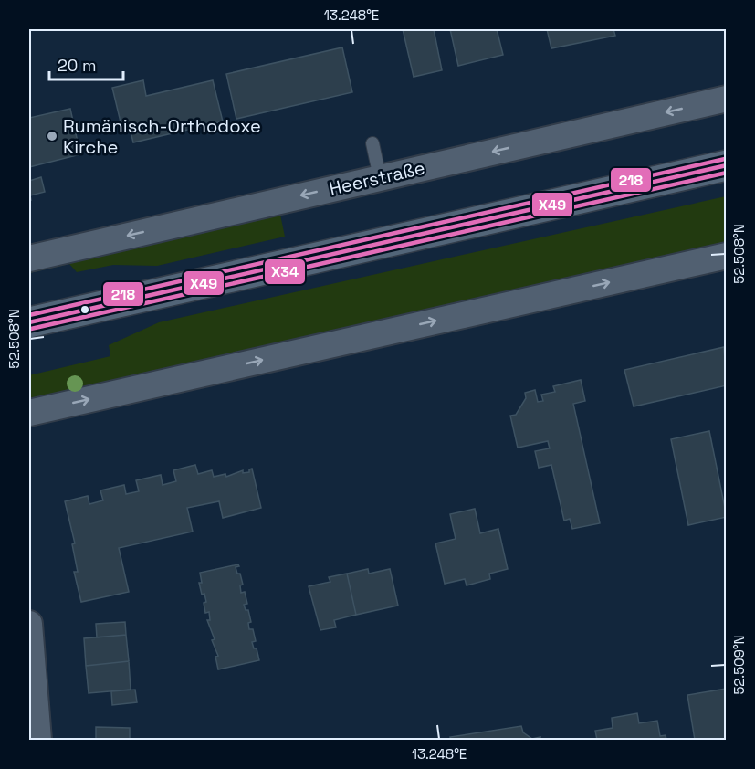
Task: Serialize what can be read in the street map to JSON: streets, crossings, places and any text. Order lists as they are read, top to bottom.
{
  "streets": {
    "street": ["Heerstraße"]
  },
  "places": ["Rumänisch-Orthodoxe Kirche"],
  "lines": ["transit line 218", "transit line X49", "transit line X34"],
  "scale_bar": "20 m",
  "coordinates": ["13.248°E", "52.508°N", "52.509°N"]
}
